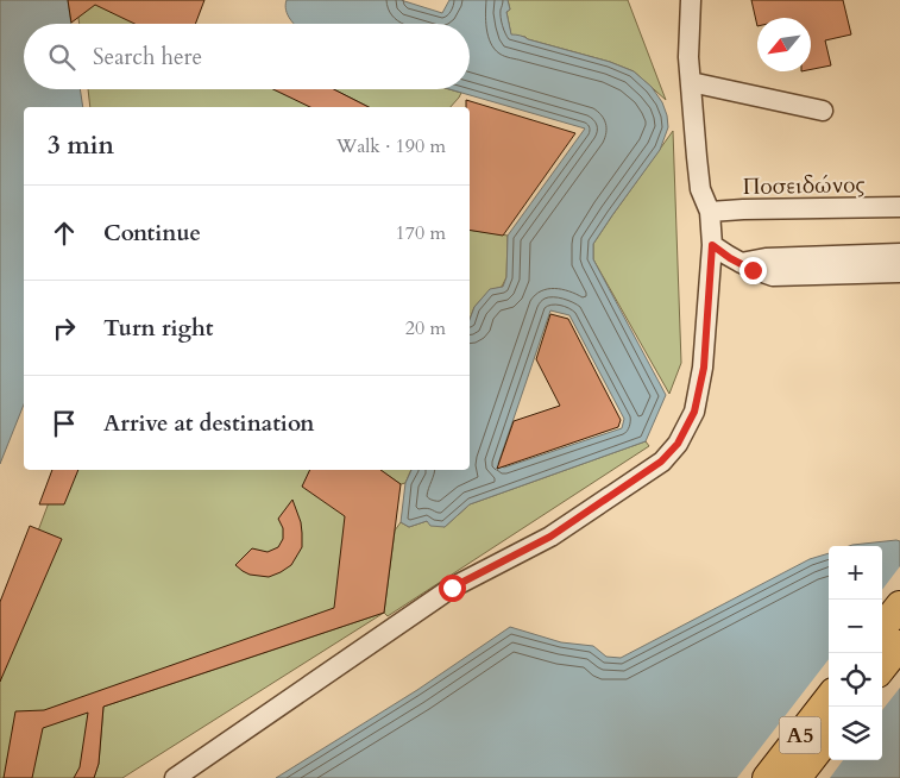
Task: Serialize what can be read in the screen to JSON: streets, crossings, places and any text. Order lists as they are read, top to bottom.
{
  "streets": {
    "highway": ["Α5"],
    "street": ["Ποσειδώνος"]
  },
  "north": "bottom left",
  "page": {
    "search": "Search here",
    "heading": ["3 min", "Walk · 190 m"],
    "list": [
      ["Continue", "170 m"],
      ["Turn right", "20 m"],
      "Arrive at destination"
    ],
    "map_buttons": ["+", "−"]
  }
}
